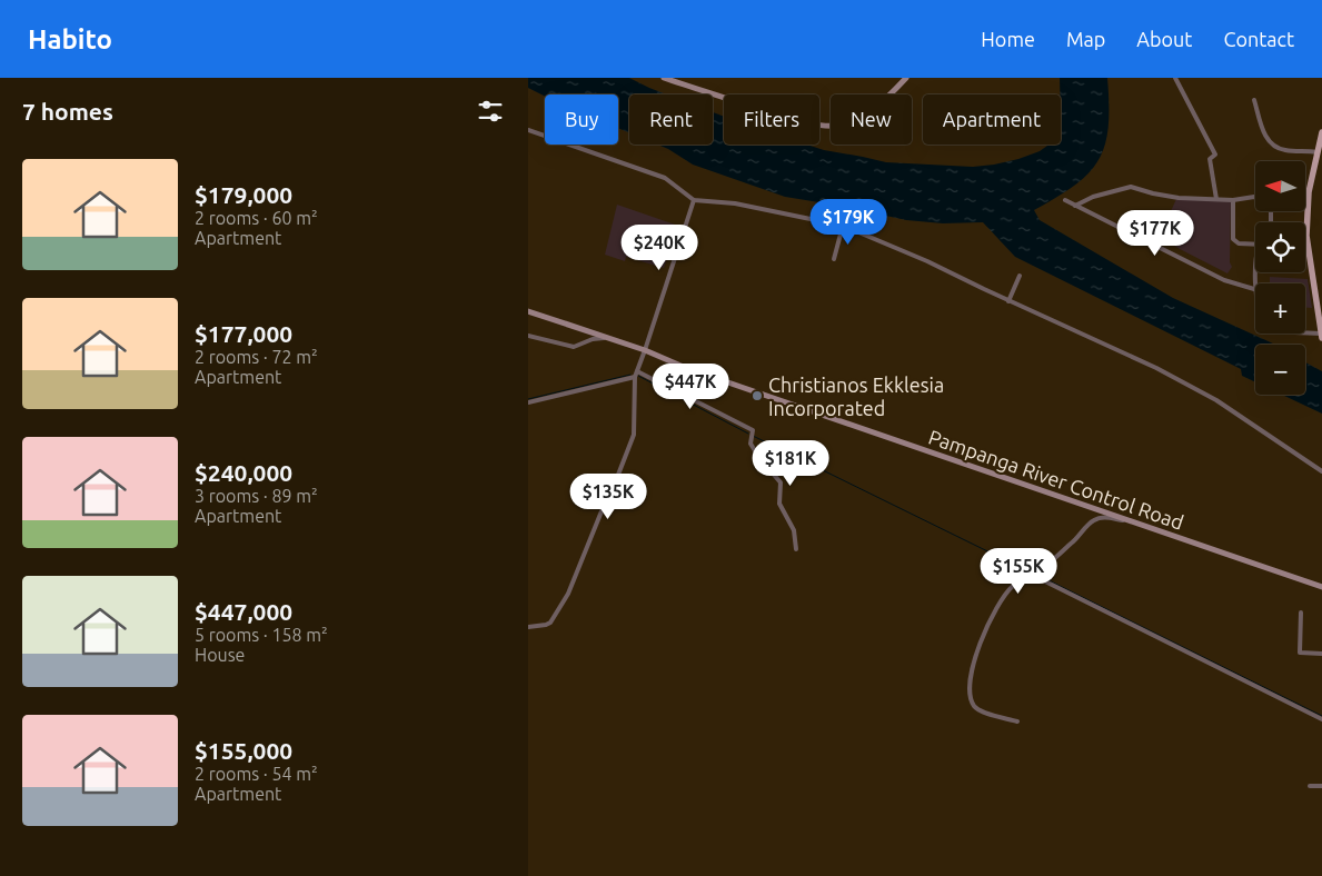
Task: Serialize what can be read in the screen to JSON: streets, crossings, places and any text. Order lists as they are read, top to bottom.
{
  "streets": {
    "main road": ["Pampanga River Control Road"]
  },
  "places": ["Christianos Ekklesia Incorporated"],
  "north": "left",
  "page": {
    "header": "Habito",
    "nav": [
      "Home",
      "Map",
      "About",
      "Contact"
    ],
    "heading": "7 homes",
    "chip": [
      "Buy",
      "Rent",
      "Filters",
      "New",
      "Apartment"
    ],
    "list": [
      {
        "name": "$179,000",
        "note": "2 rooms · 60 m² · Apartment"
      },
      {
        "name": "$177,000",
        "note": "2 rooms · 72 m² · Apartment"
      },
      {
        "name": "$240,000",
        "note": "3 rooms · 89 m² · Apartment"
      },
      {
        "name": "$447,000",
        "note": "5 rooms · 158 m² · House"
      },
      {
        "name": "$155,000",
        "note": "2 rooms · 54 m² · Apartment"
      }
    ],
    "map_buttons": ["+", "−"],
    "price": [
      "$179K",
      "$177K",
      "$240K",
      "$447K",
      "$181K",
      "$135K",
      "$155K"
    ]
  }
}
